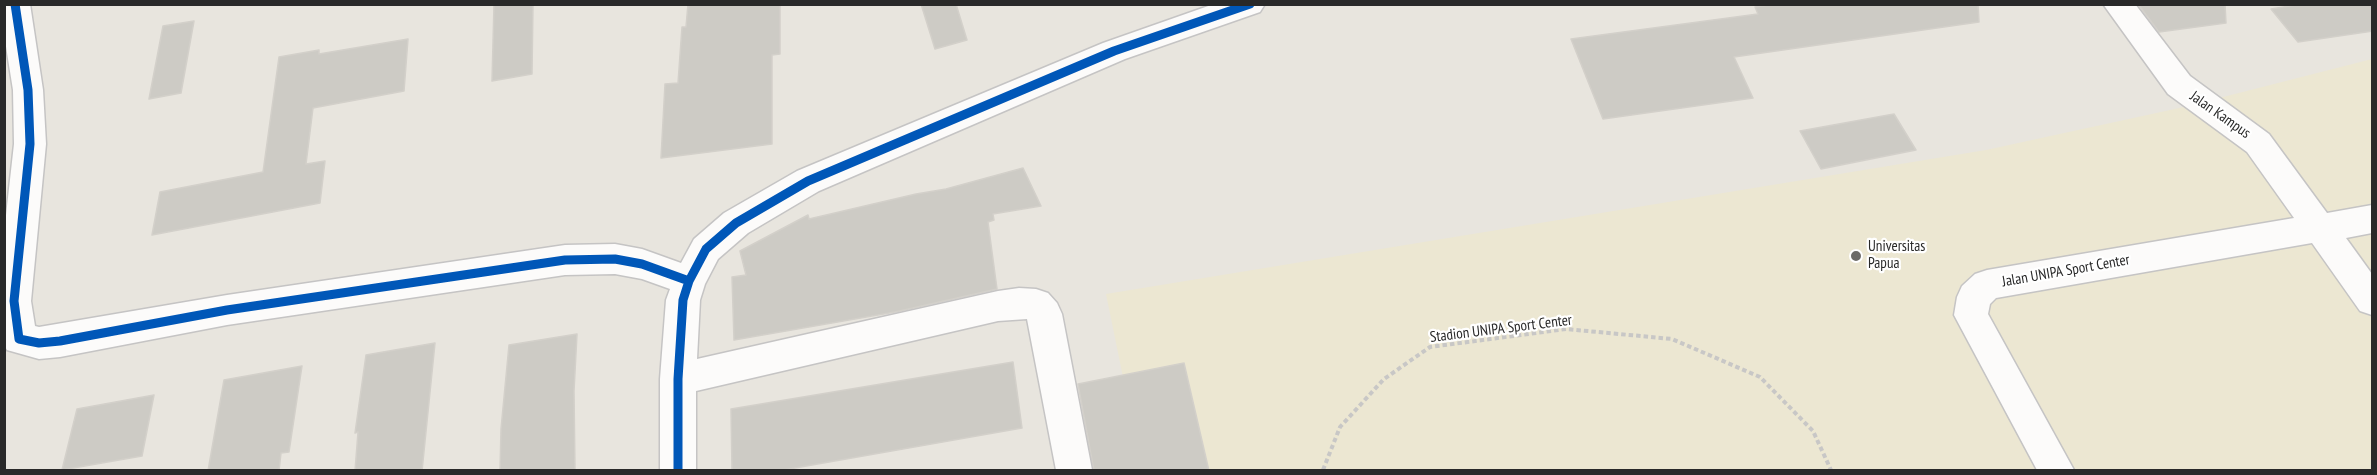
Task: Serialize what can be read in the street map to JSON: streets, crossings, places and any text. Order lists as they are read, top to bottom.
{
  "streets": {
    "street": ["Jalan Kampus", "Jalan UNIPA Sport Center"],
    "path": ["Stadion UNIPA Sport Center"]
  },
  "crossings": [
    ["Jalan Kampus", "Jalan UNIPA Sport Center"]
  ],
  "places": ["Universitas Papua"]
}
